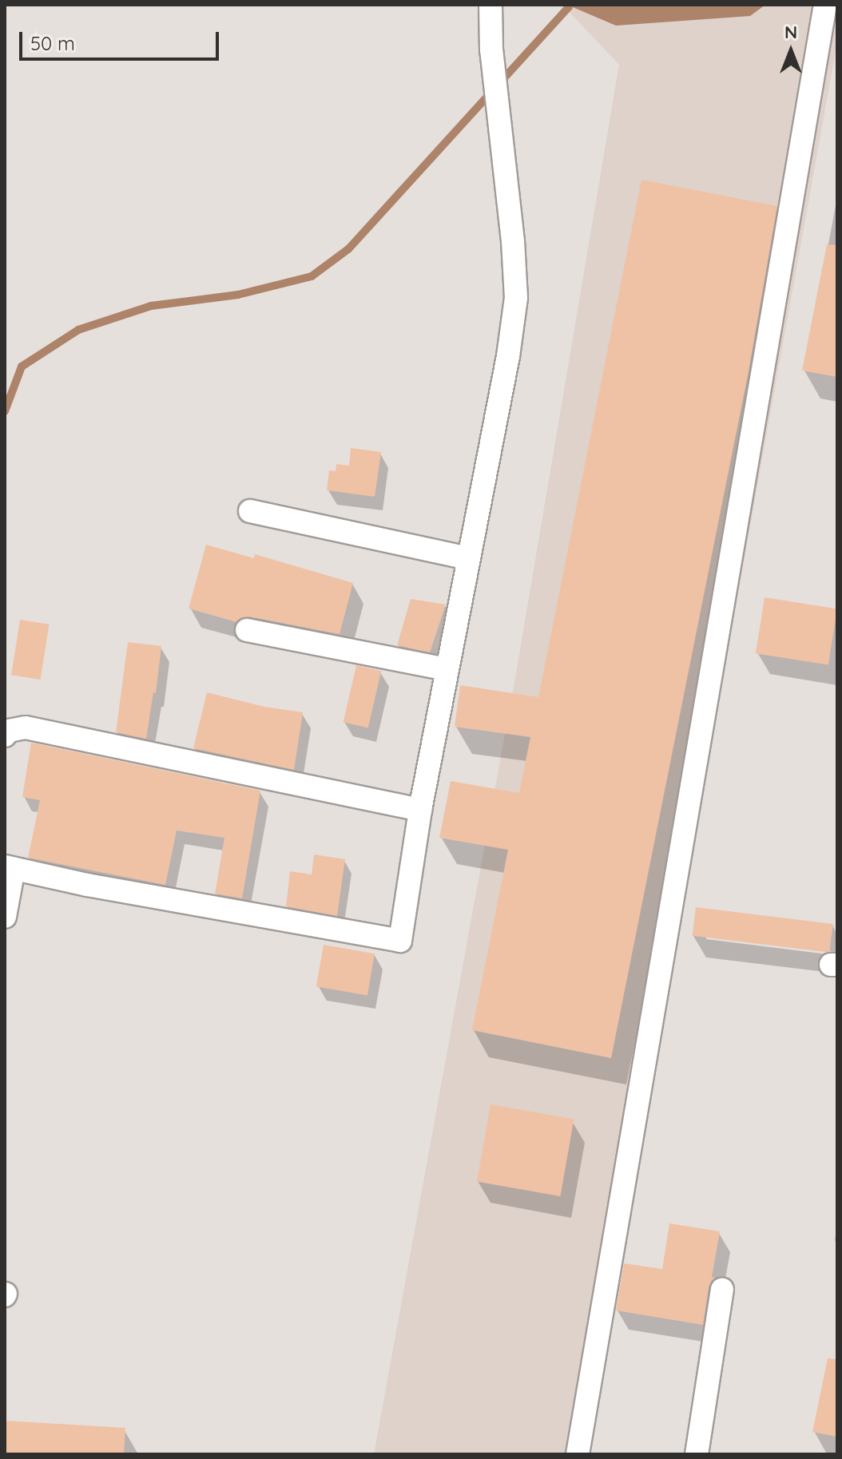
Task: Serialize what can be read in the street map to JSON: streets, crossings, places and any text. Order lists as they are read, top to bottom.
{
  "scale_bar": "50 m",
  "north": "top"
}
